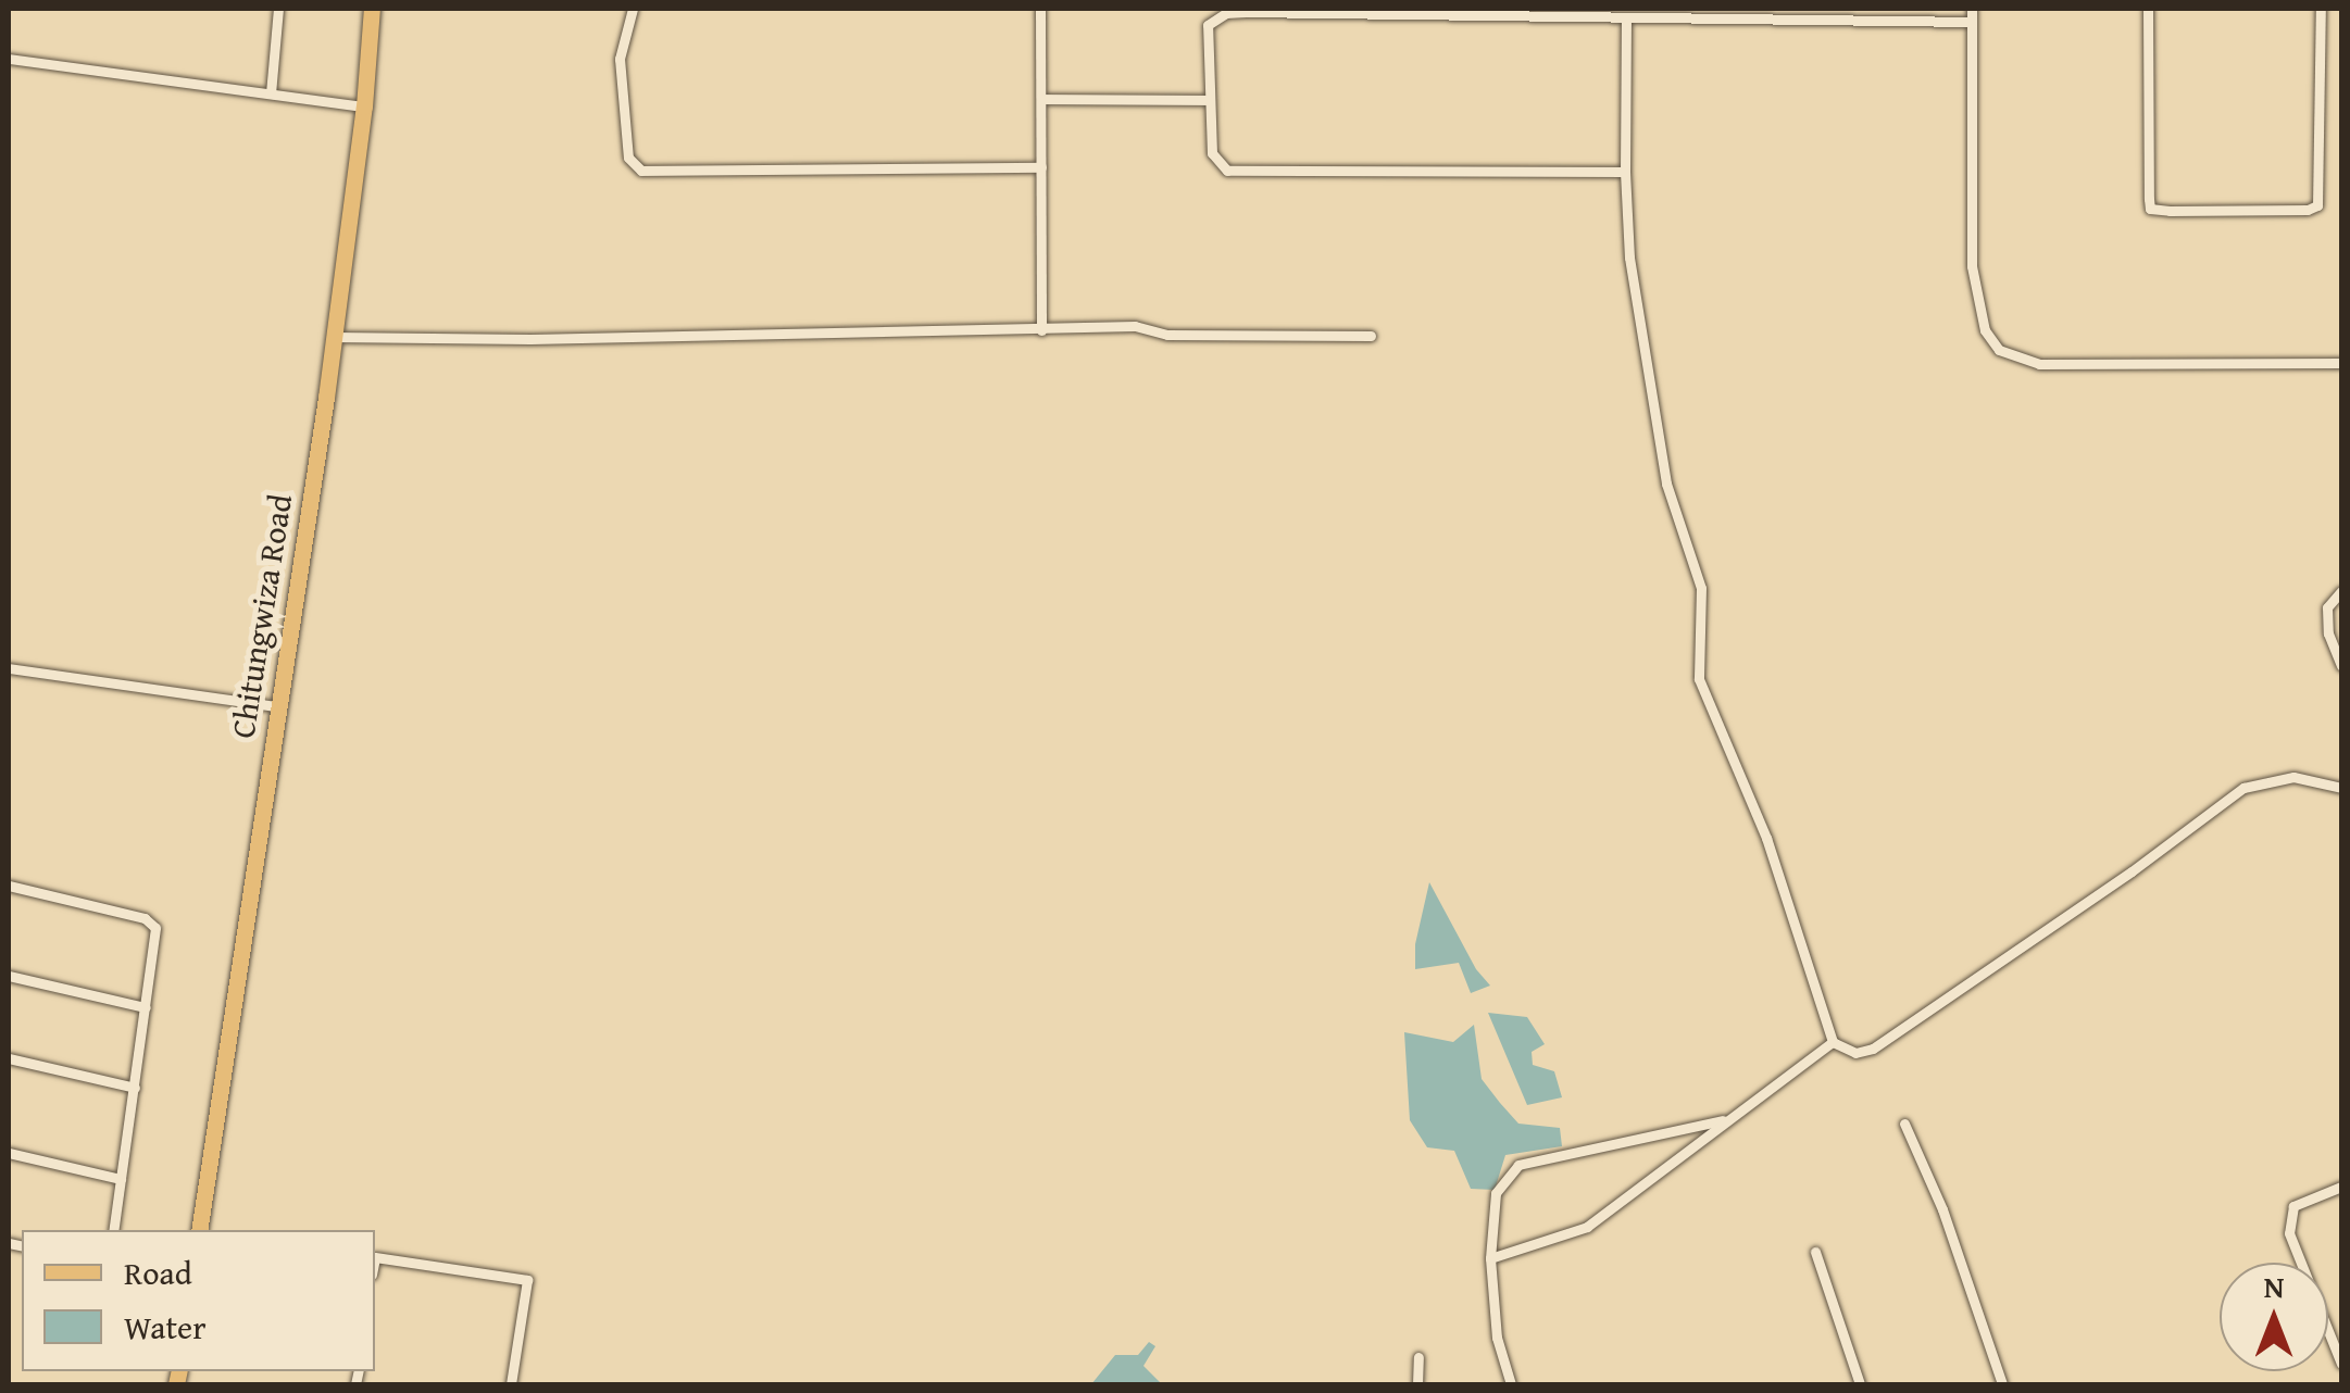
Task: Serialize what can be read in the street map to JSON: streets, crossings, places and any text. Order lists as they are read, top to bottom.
{
  "streets": {
    "main road": ["Chitungwiza Road"]
  },
  "legend": ["Road", "Water"],
  "north": "top"
}
